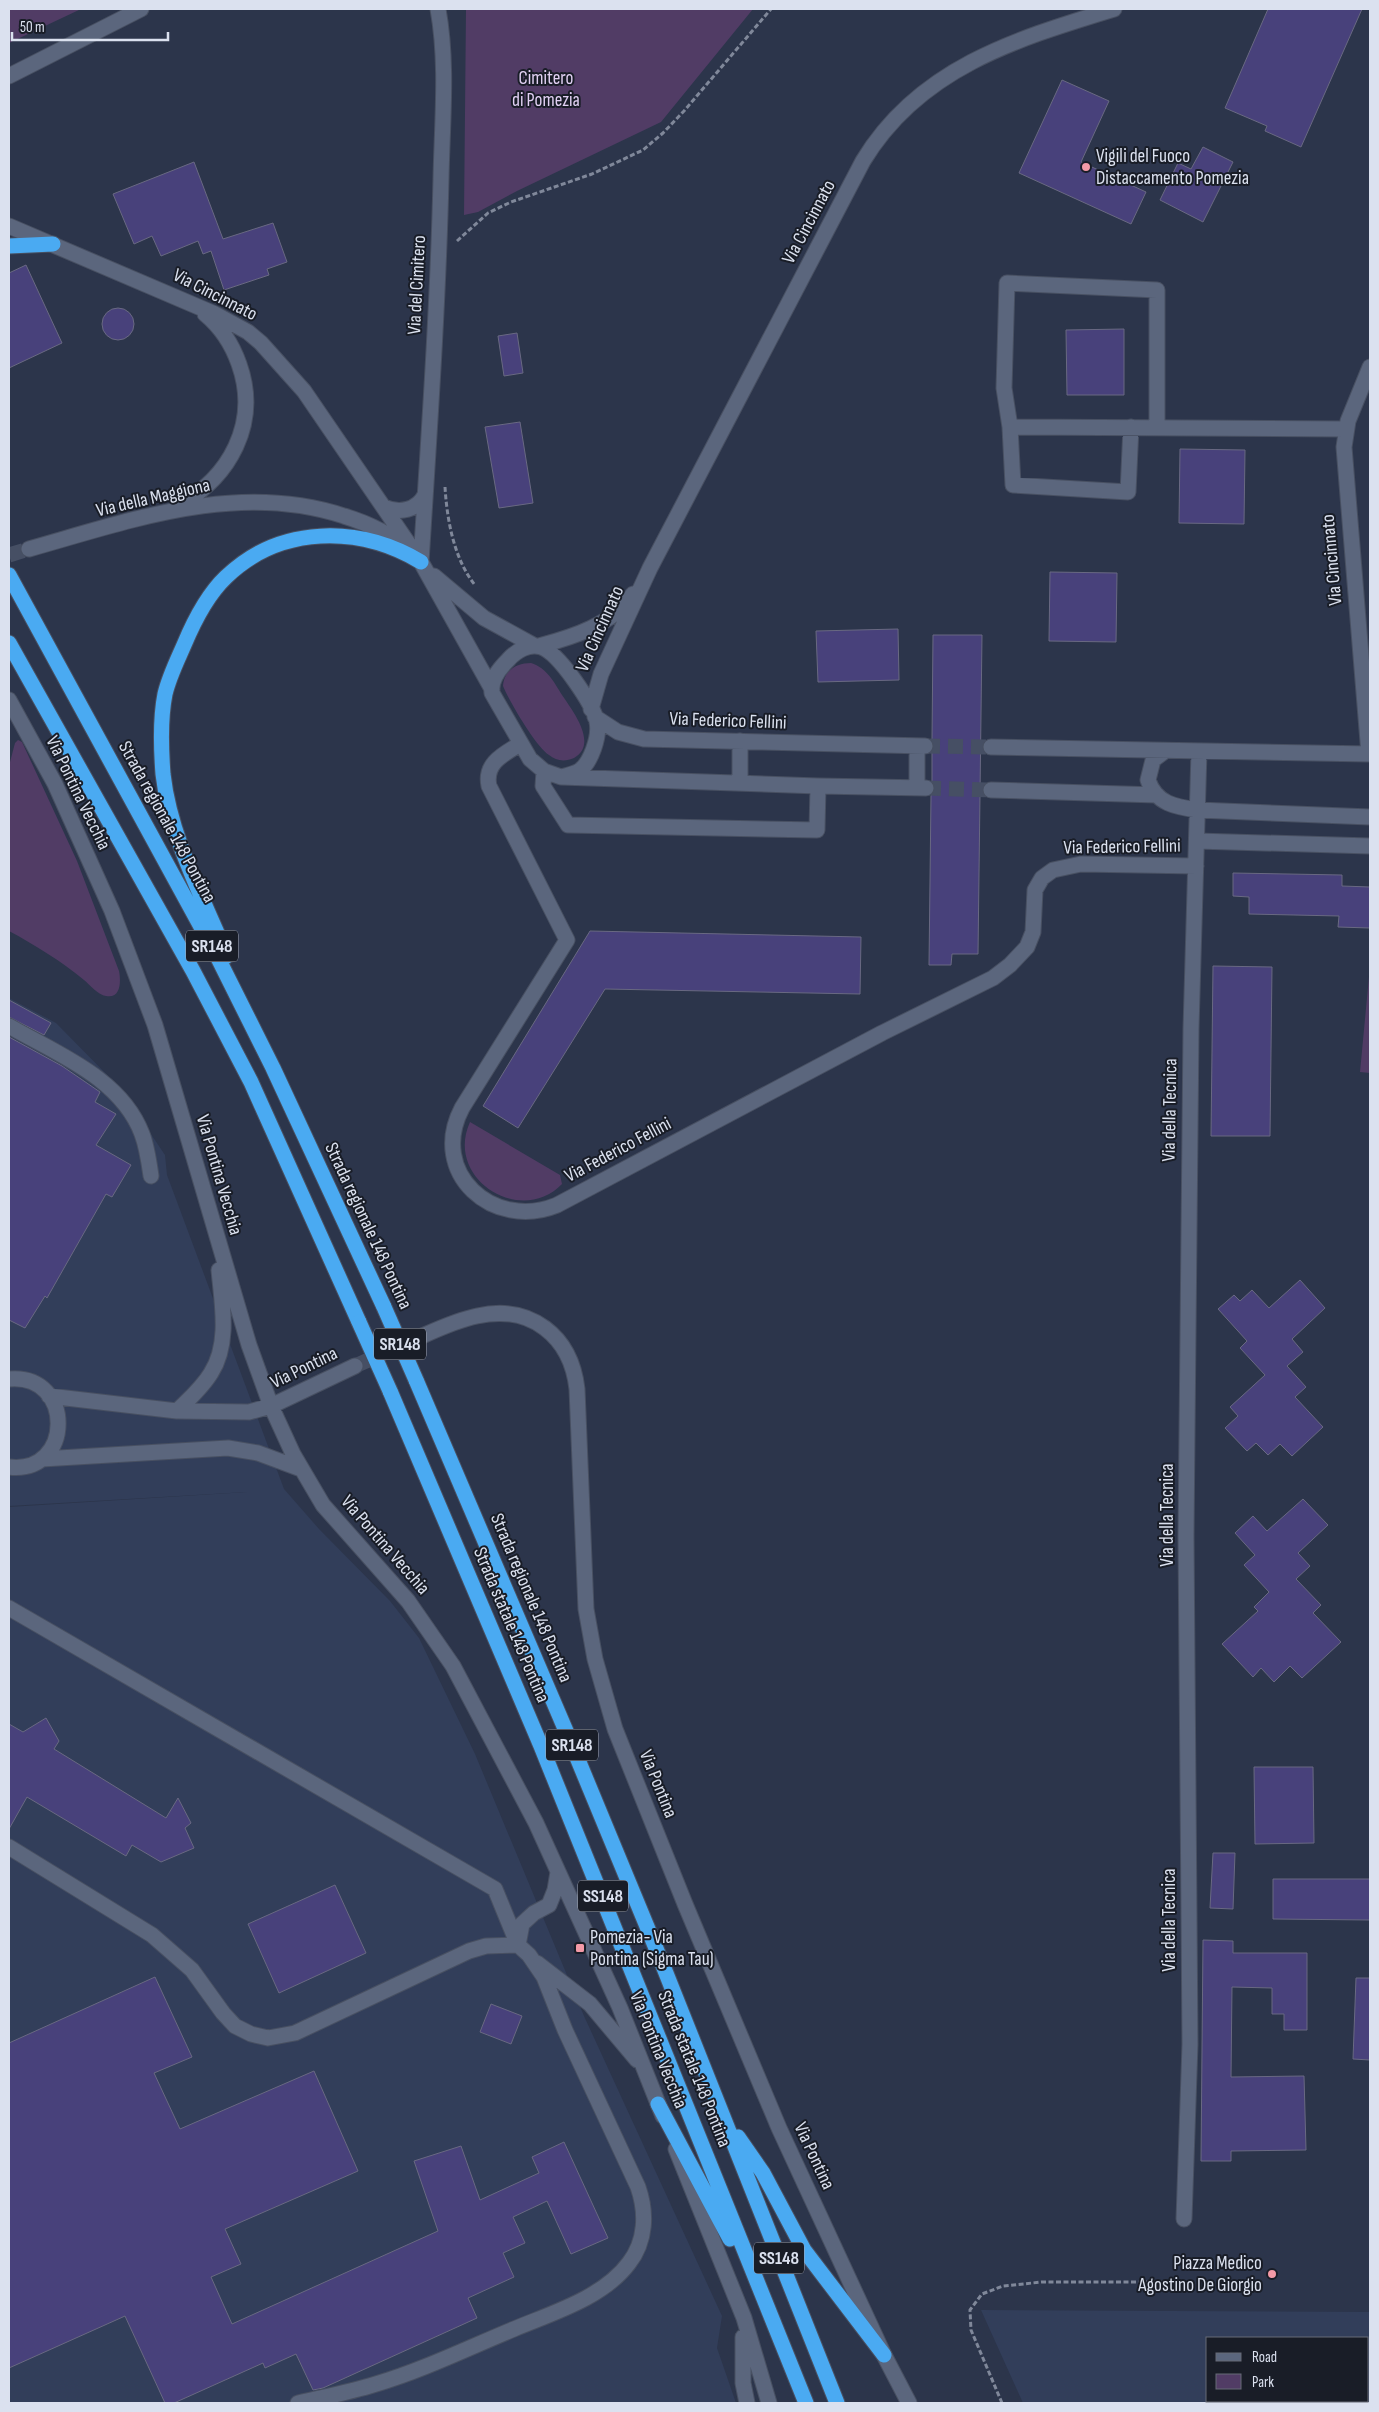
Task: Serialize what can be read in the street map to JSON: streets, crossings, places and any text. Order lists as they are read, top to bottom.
{
  "streets": {
    "highway": [
      "Strada regionale 148 Pontina",
      "SR148",
      "Strada statale 148 Pontina",
      "SS148"
    ],
    "street": [
      "Via Cincinnato",
      "Via del Cimitero",
      "Via della Maggiona",
      "Via Federico Fellini",
      "Via Pontina Vecchia",
      "Via della Tecnica",
      "Via Pontina"
    ]
  },
  "crossings": [
    ["Via Cincinnato", "Via del Cimitero"],
    ["Via Cincinnato", "Via della Maggiona"],
    ["Via Cincinnato", "Via Federico Fellini"],
    ["Via del Cimitero", "Via della Maggiona"],
    ["Via Federico Fellini", "Via della Tecnica"],
    ["Via Pontina Vecchia", "Via Pontina"],
    ["Strada regionale 148 Pontina", "Strada statale 148 Pontina"],
    ["SR148", "Strada statale 148 Pontina"]
  ],
  "parks": ["Cimitero di Pomezia"],
  "places": {
    "other": ["Vigili del Fuoco Distaccamento Pomezia", "Piazza Medico Agostino De Giorgio"],
    "transit": ["Pomezia- Via Pontina (Sigma Tau)"]
  },
  "legend": ["Road", "Park"],
  "scale_bar": "50 m"
}
